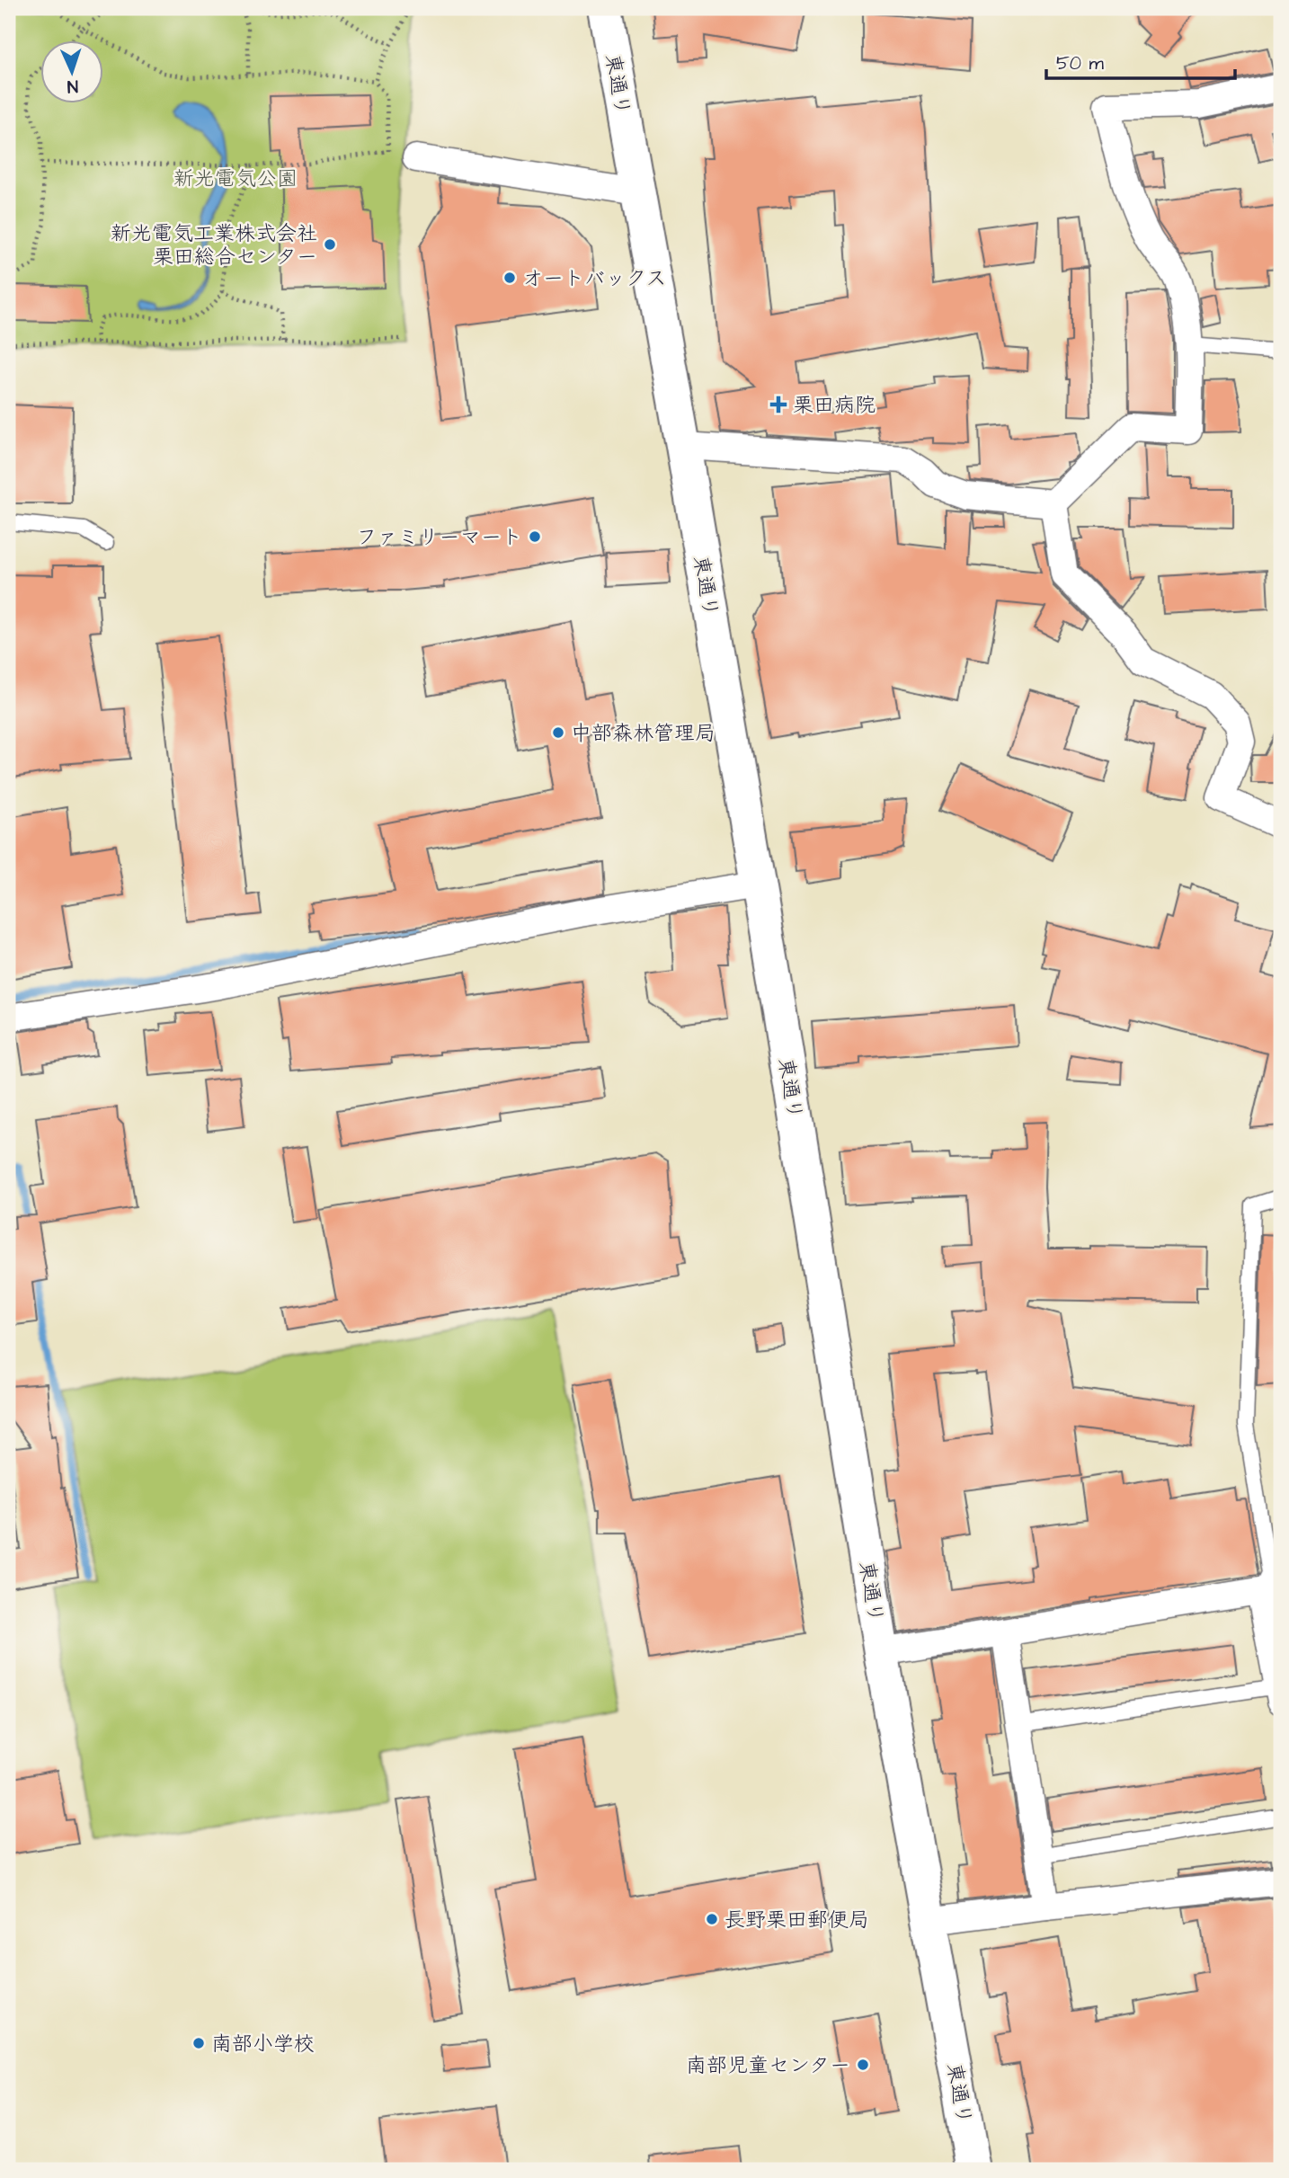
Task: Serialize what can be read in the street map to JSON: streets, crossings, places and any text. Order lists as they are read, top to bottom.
{
  "streets": {
    "street": ["東通り"]
  },
  "parks": ["新光電気公園"],
  "places": {
    "other": [
      "新光電気工業株式会社 栗田総合センター",
      "オートバックス",
      "ファミリーマート",
      "中部森林管理局",
      "長野栗田郵便局",
      "南部小学校",
      "南部児童センター"
    ],
    "health": ["栗田病院"]
  },
  "scale_bar": "50 m",
  "north": "bottom"
}
